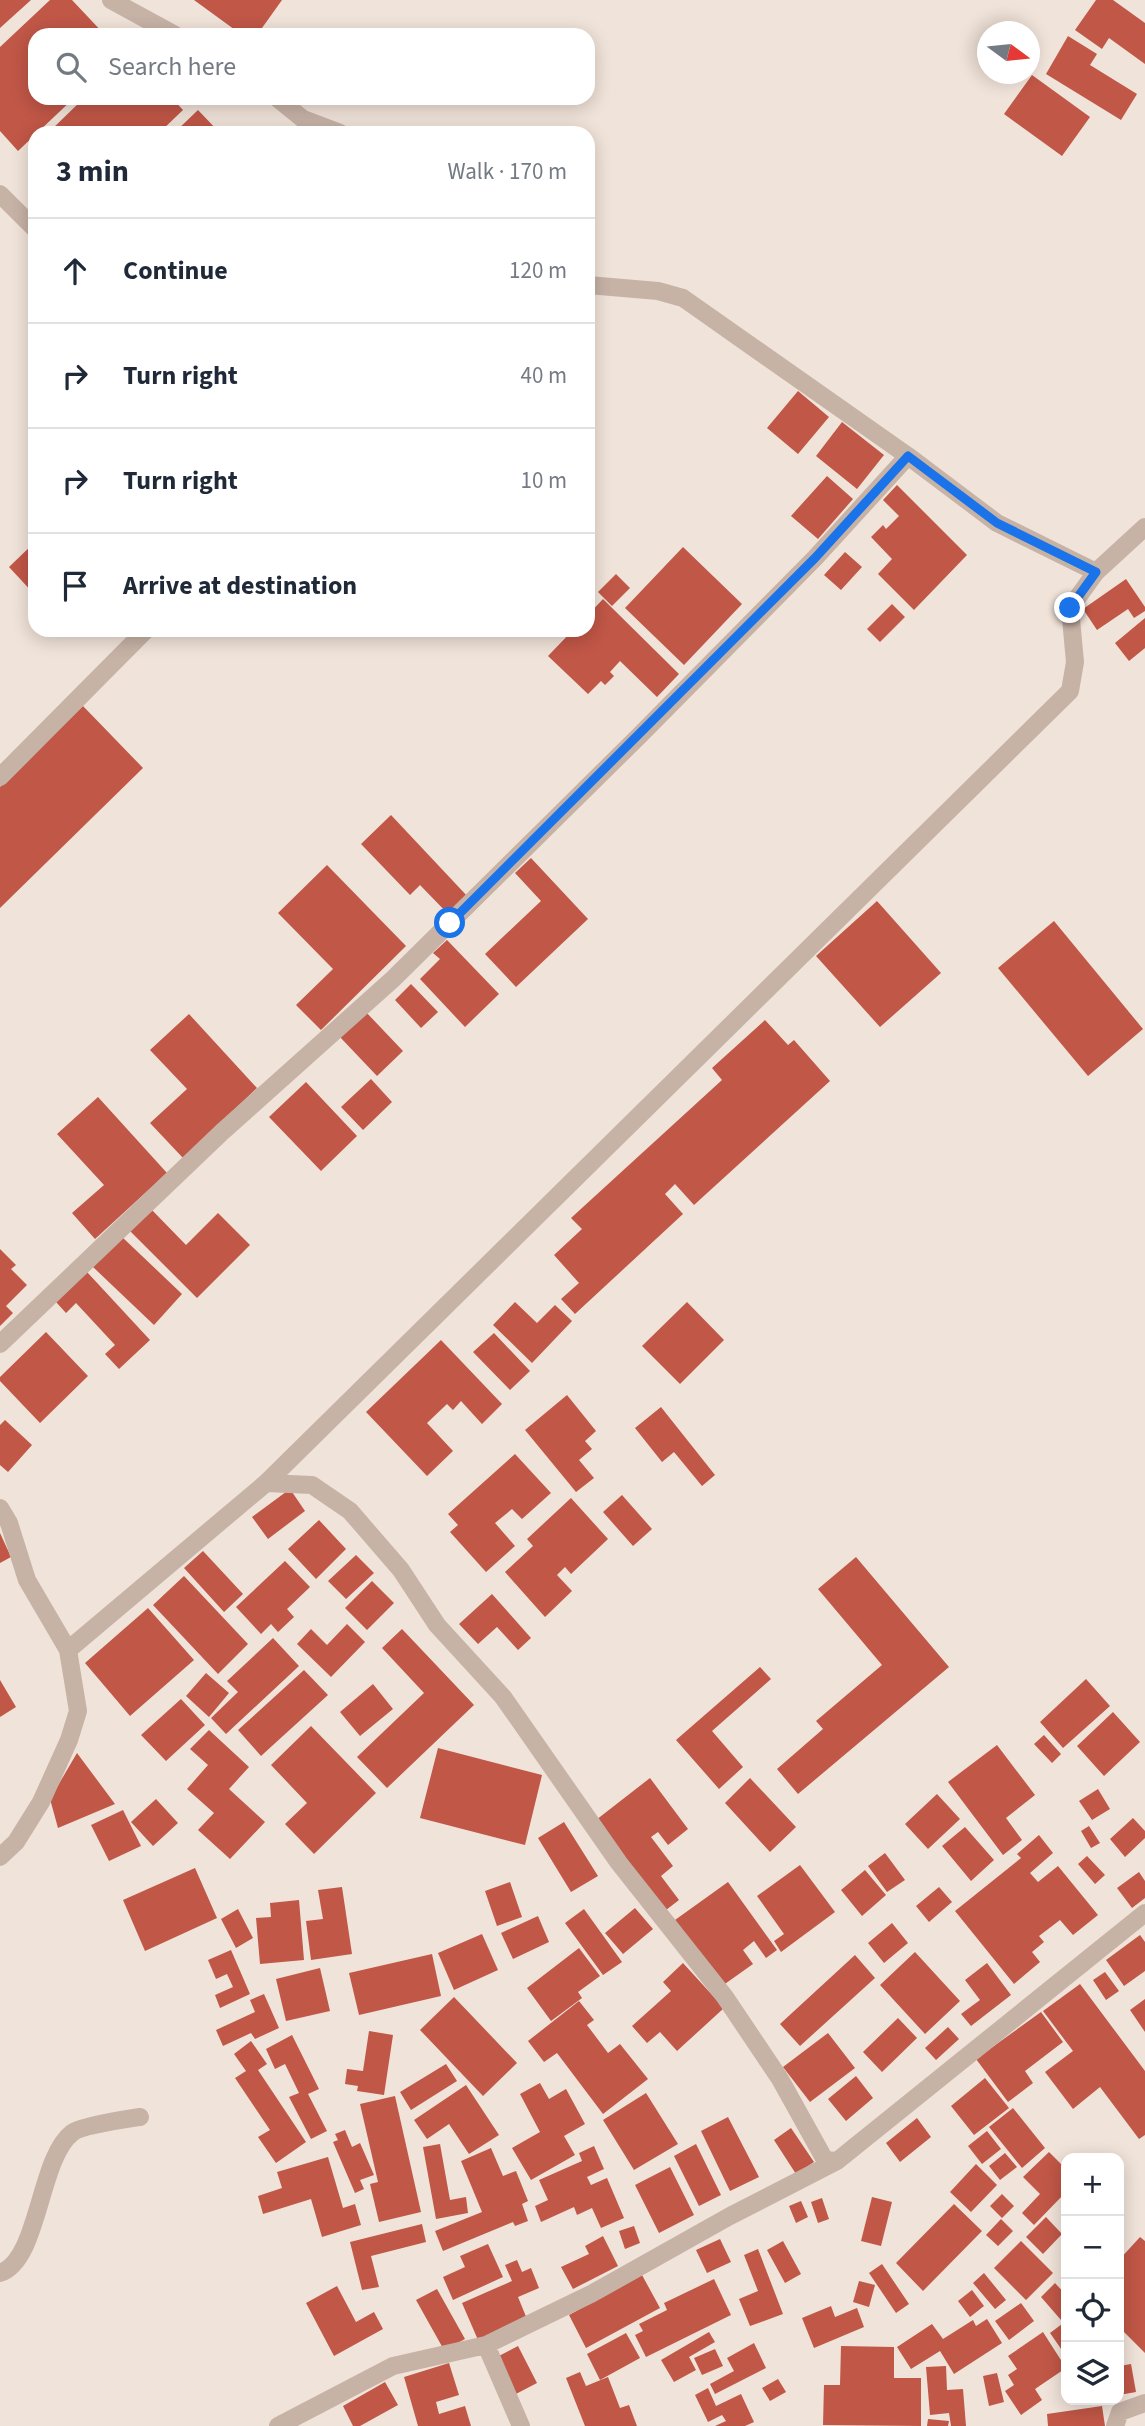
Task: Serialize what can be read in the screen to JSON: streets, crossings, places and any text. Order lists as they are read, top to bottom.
{
  "north": "right",
  "page": {
    "search": "Search here",
    "heading": ["3 min", "Walk · 170 m"],
    "list": [
      ["Continue", "120 m"],
      ["Turn right", "40 m"],
      ["Turn right", "10 m"],
      "Arrive at destination"
    ],
    "map_buttons": ["+", "−"]
  }
}
